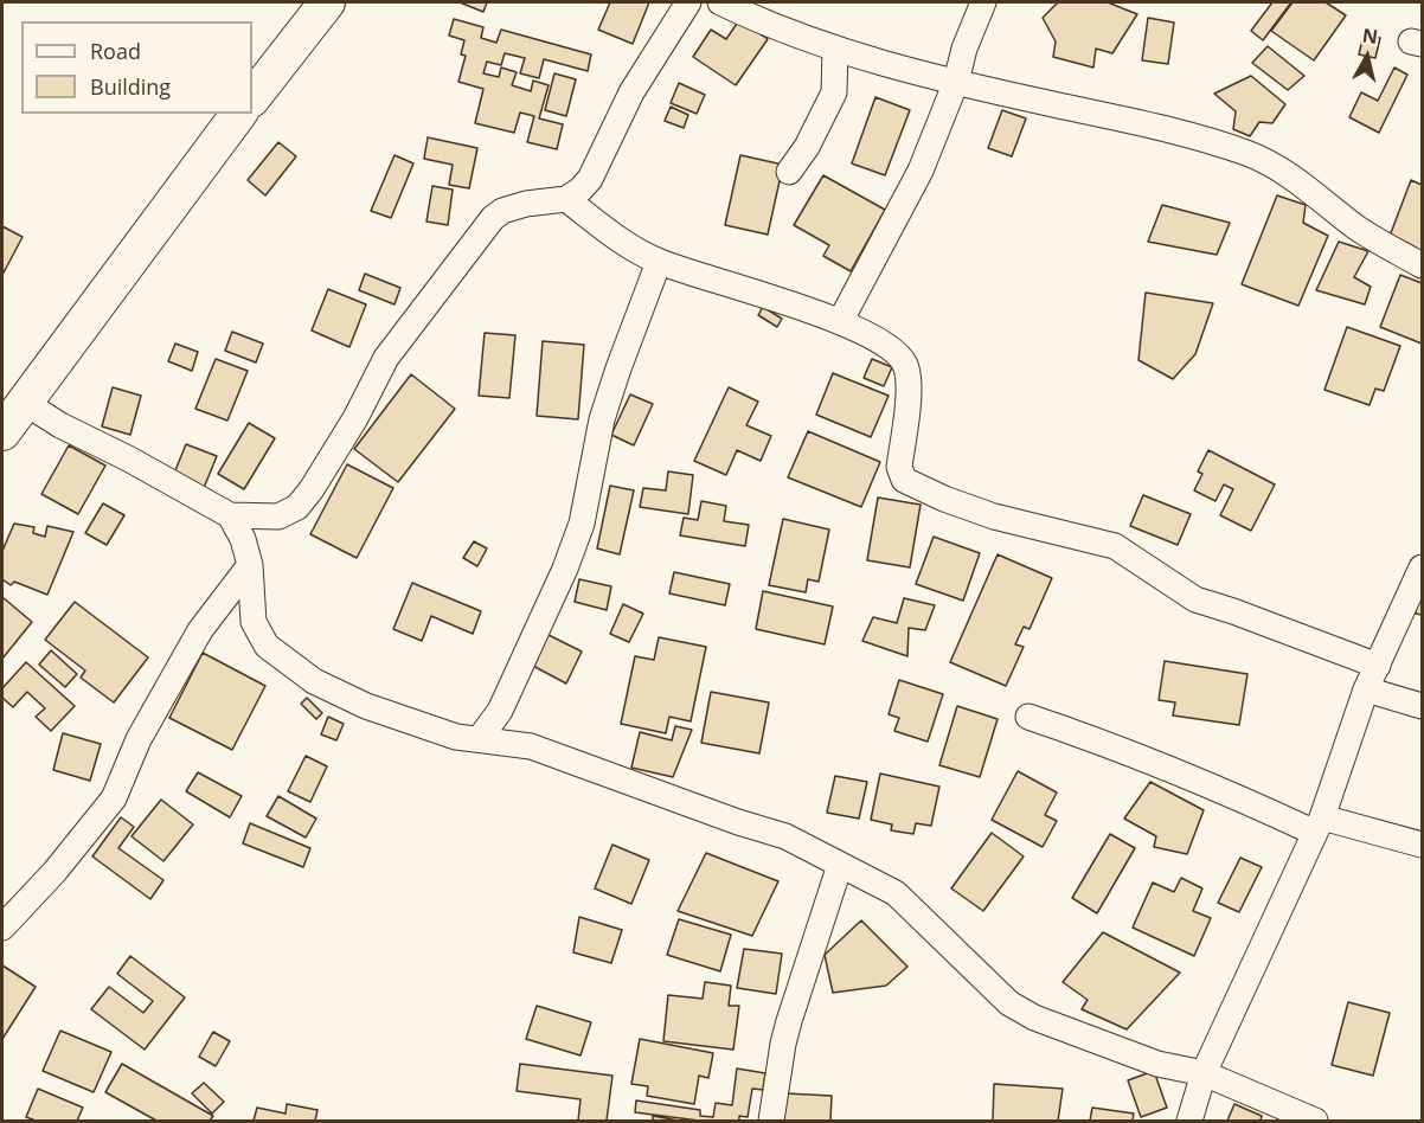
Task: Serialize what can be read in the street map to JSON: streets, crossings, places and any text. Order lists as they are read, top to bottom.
{
  "legend": ["Road", "Building"],
  "north": "top"
}
